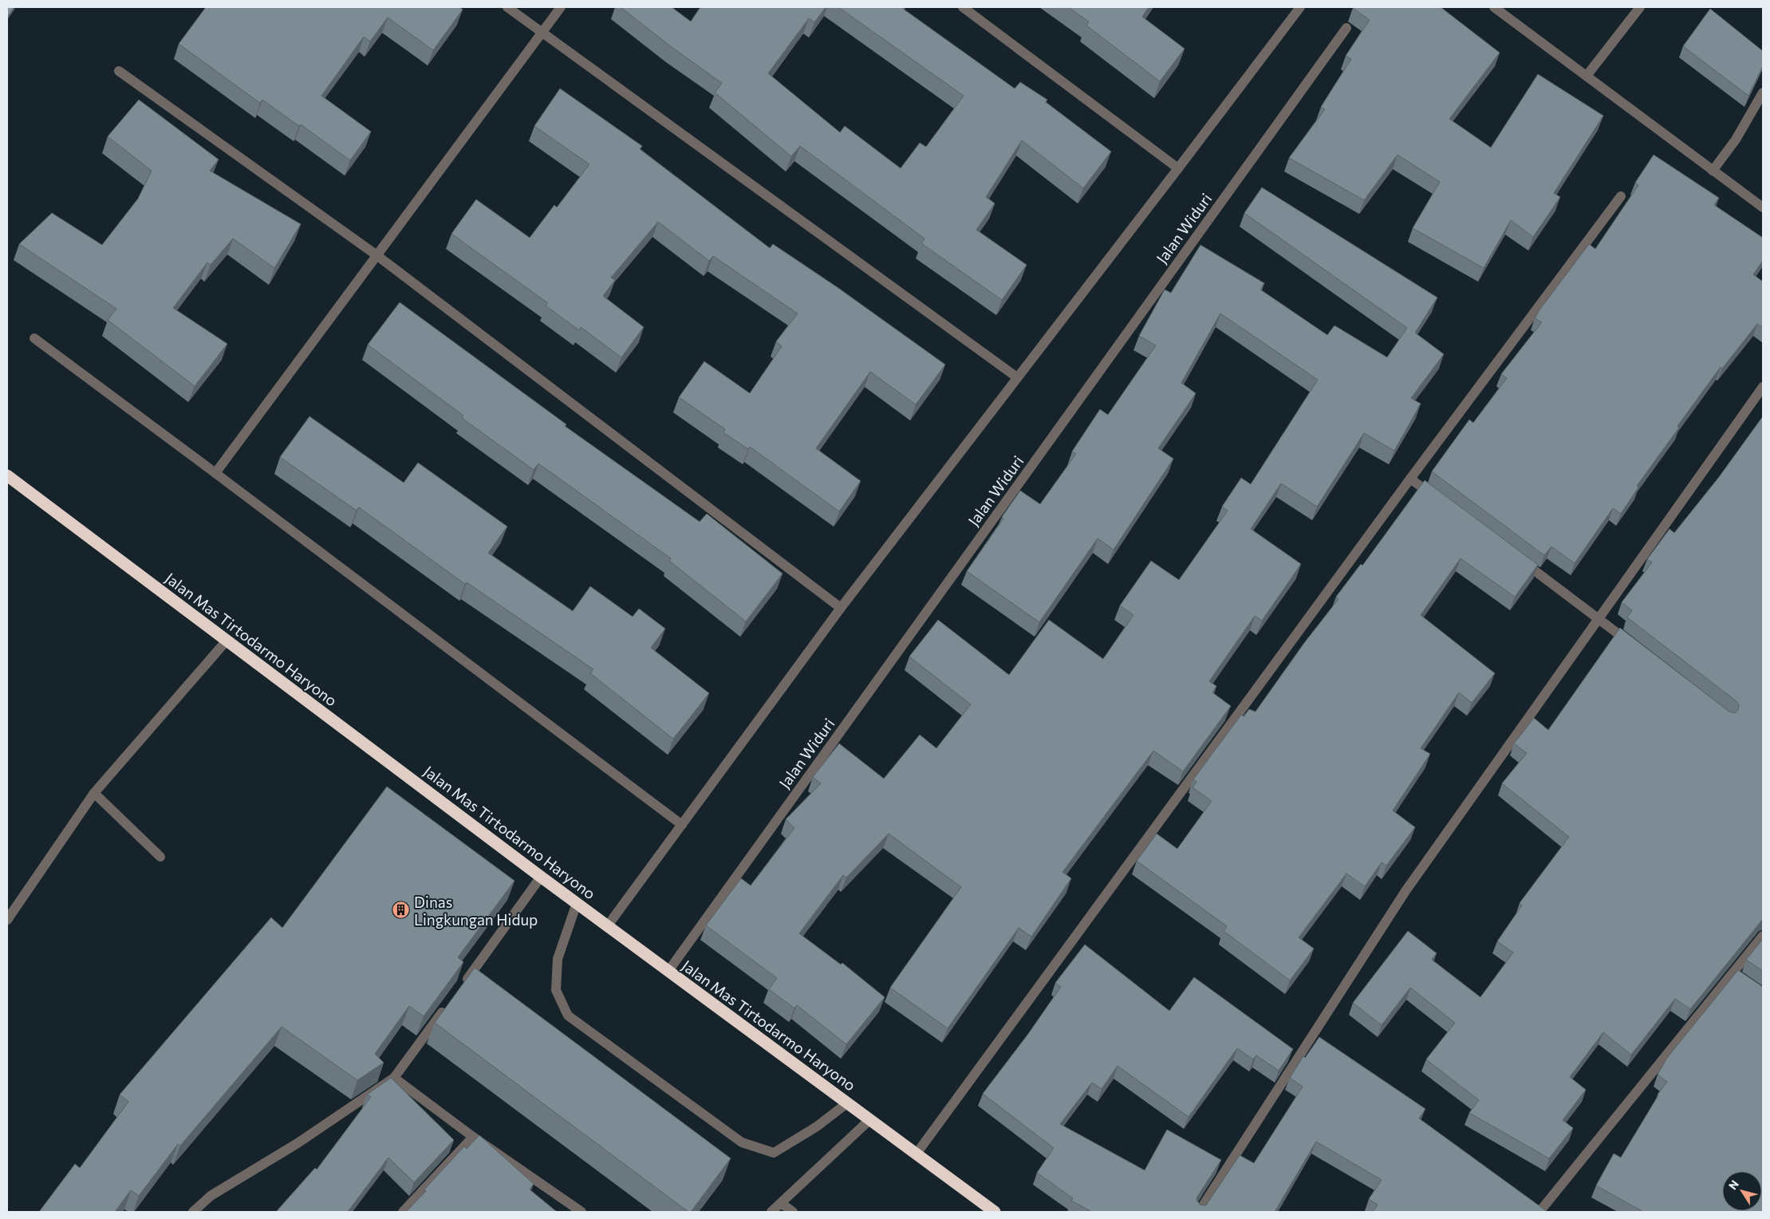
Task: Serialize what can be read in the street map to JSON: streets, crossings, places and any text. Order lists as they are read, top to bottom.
{
  "streets": {
    "highway": ["Jalan Mas Tirtodarmo Haryono"],
    "street": ["Jalan Widuri"]
  },
  "crossings": [
    ["Jalan Widuri", "Jalan Mas Tirtodarmo Haryono"]
  ],
  "places": {
    "building": ["Dinas Lingkungan Hidup"]
  },
  "north": "top left"
}
